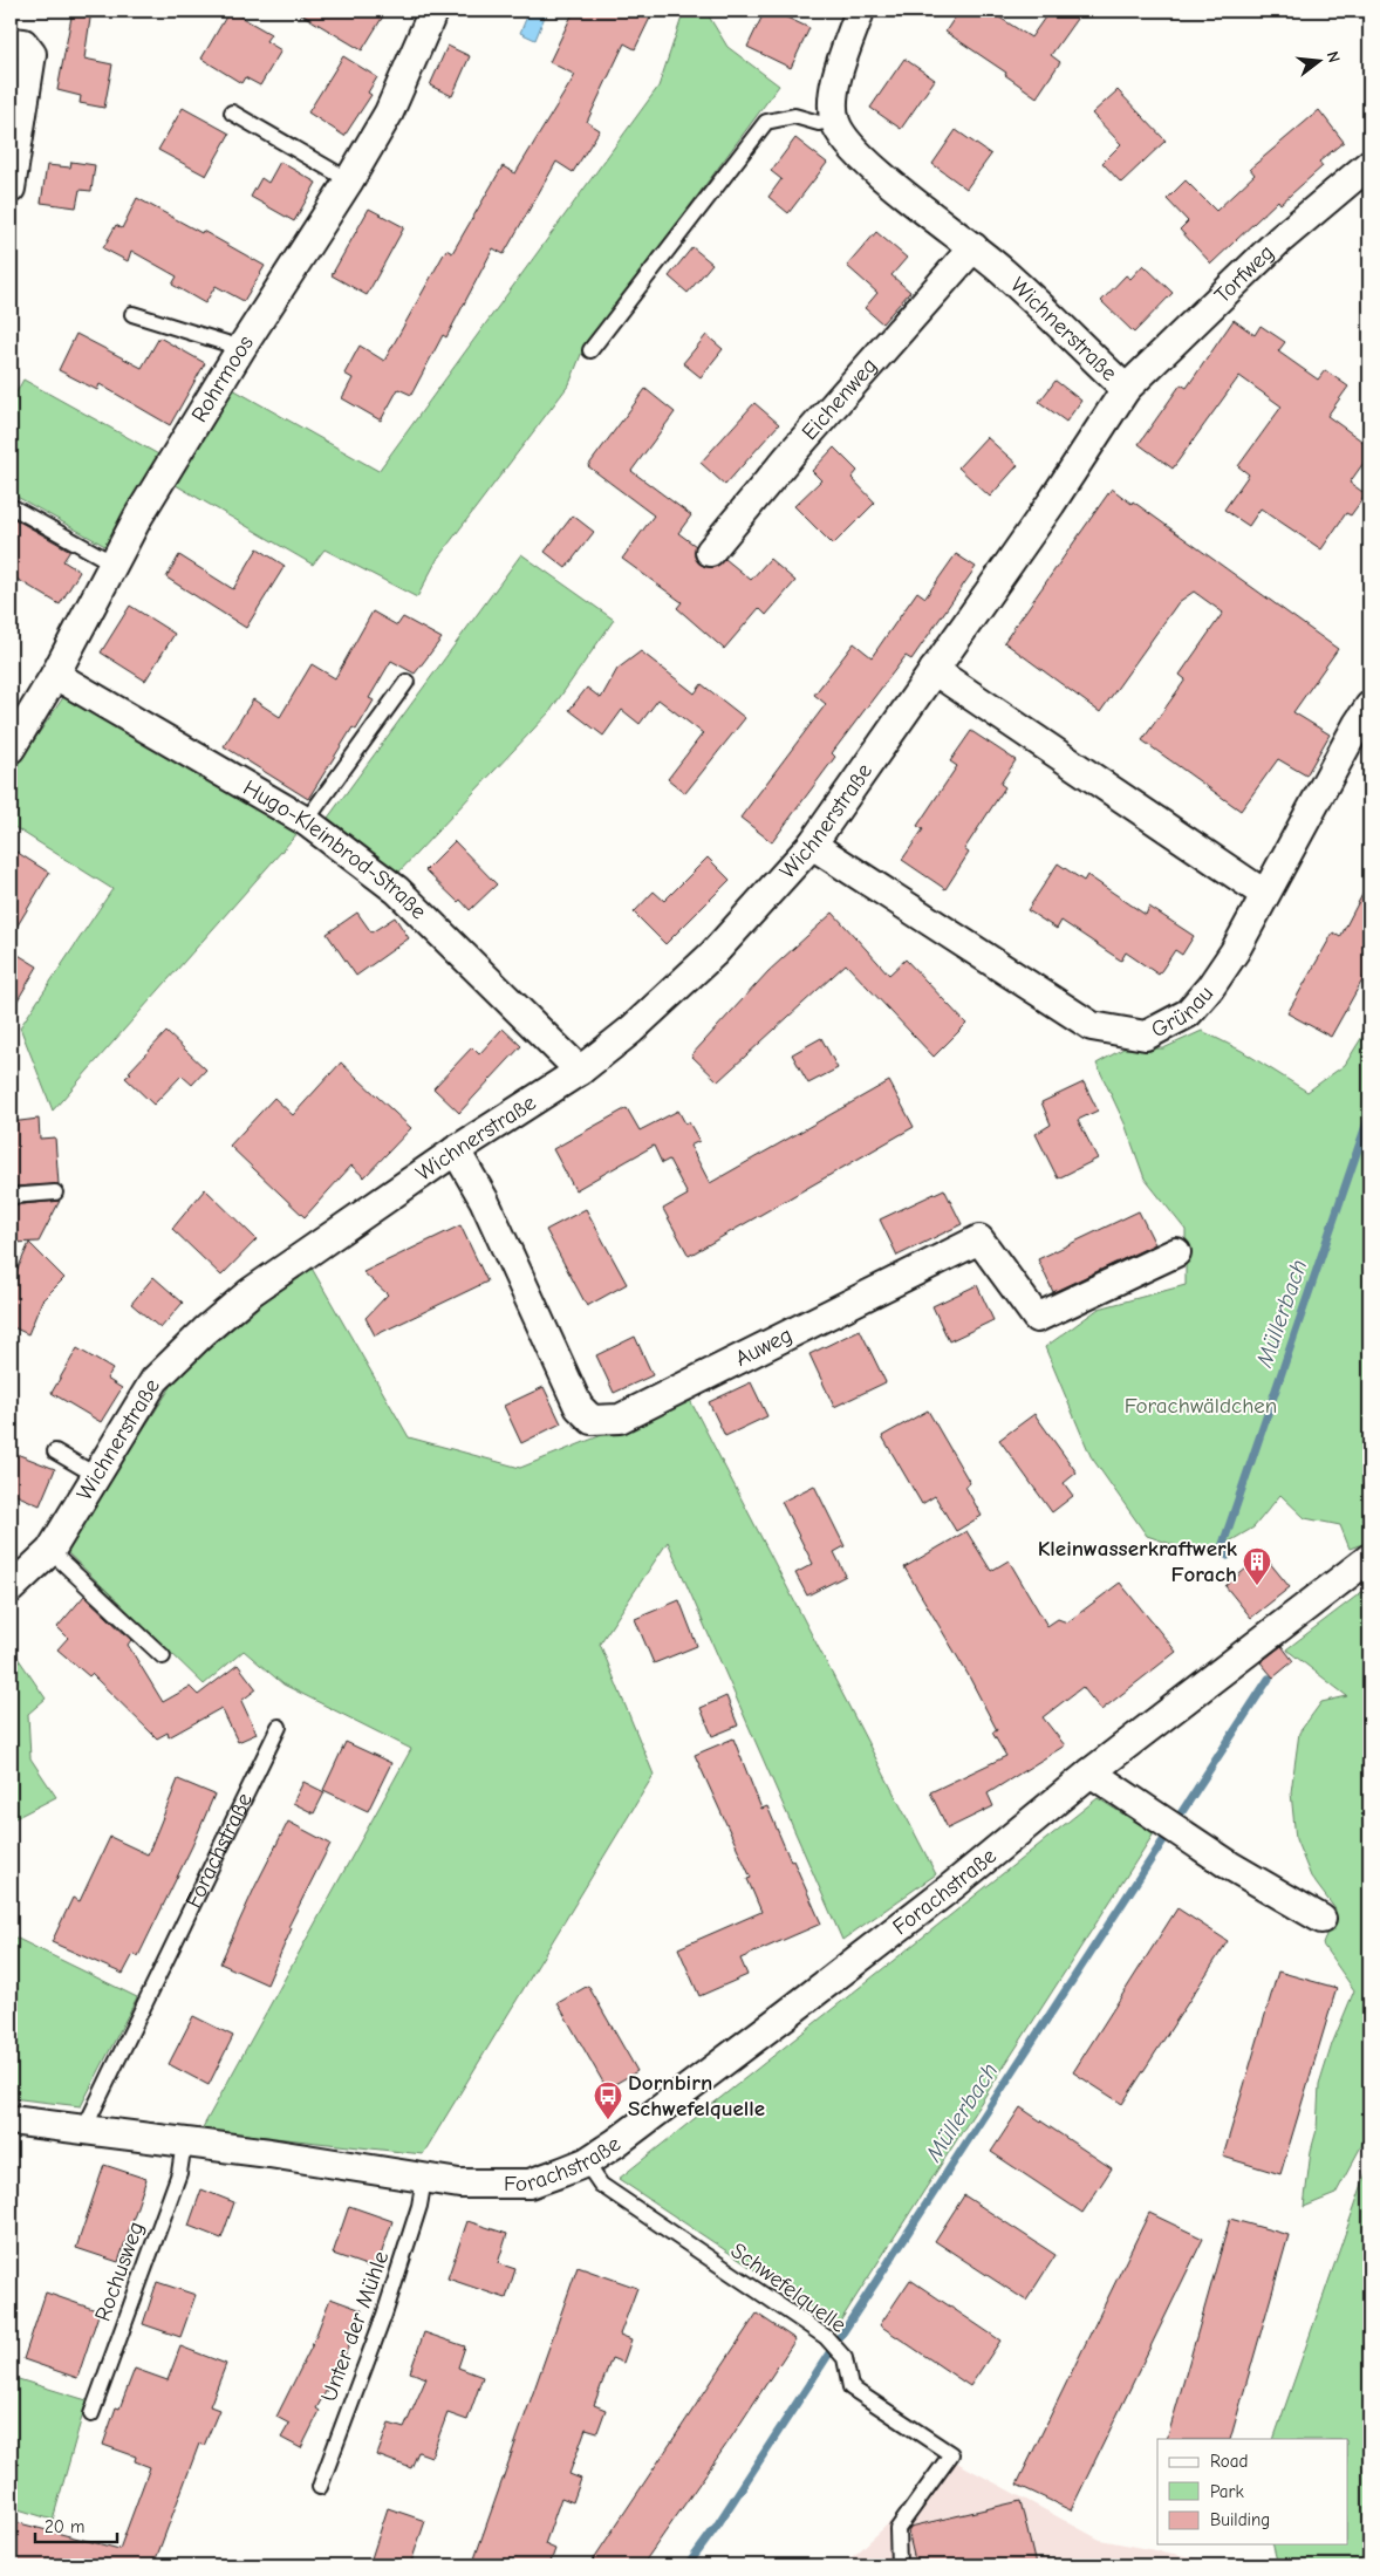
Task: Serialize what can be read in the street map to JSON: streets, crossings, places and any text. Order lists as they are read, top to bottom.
{
  "streets": {
    "street": [
      "Torfweg",
      "Wichnerstraße",
      "Rohrmoos",
      "Eichenweg",
      "Hugo-Kleinbrod-Straße",
      "Grünau",
      "Auweg",
      "Forachstraße"
    ],
    "lane": ["Rochusweg", "Schwefelquelle", "Unter der Mühle"]
  },
  "crossings": [
    ["Torfweg", "Wichnerstraße"],
    ["Wichnerstraße", "Eichenweg"],
    ["Wichnerstraße", "Hugo-Kleinbrod-Straße"],
    ["Wichnerstraße", "Grünau"],
    ["Wichnerstraße", "Auweg"],
    ["Rohrmoos", "Hugo-Kleinbrod-Straße"],
    ["Forachstraße", "Rochusweg"],
    ["Forachstraße", "Schwefelquelle"],
    ["Forachstraße", "Unter der Mühle"]
  ],
  "water": ["Müllerbach"],
  "parks": ["Forachwäldchen"],
  "places": {
    "building": ["Kleinwasserkraftwerk Forach"],
    "bus stop": ["Dornbirn Schwefelquelle"]
  },
  "legend": ["Road", "Park", "Building"],
  "scale_bar": "20 m",
  "north": "right"
}
